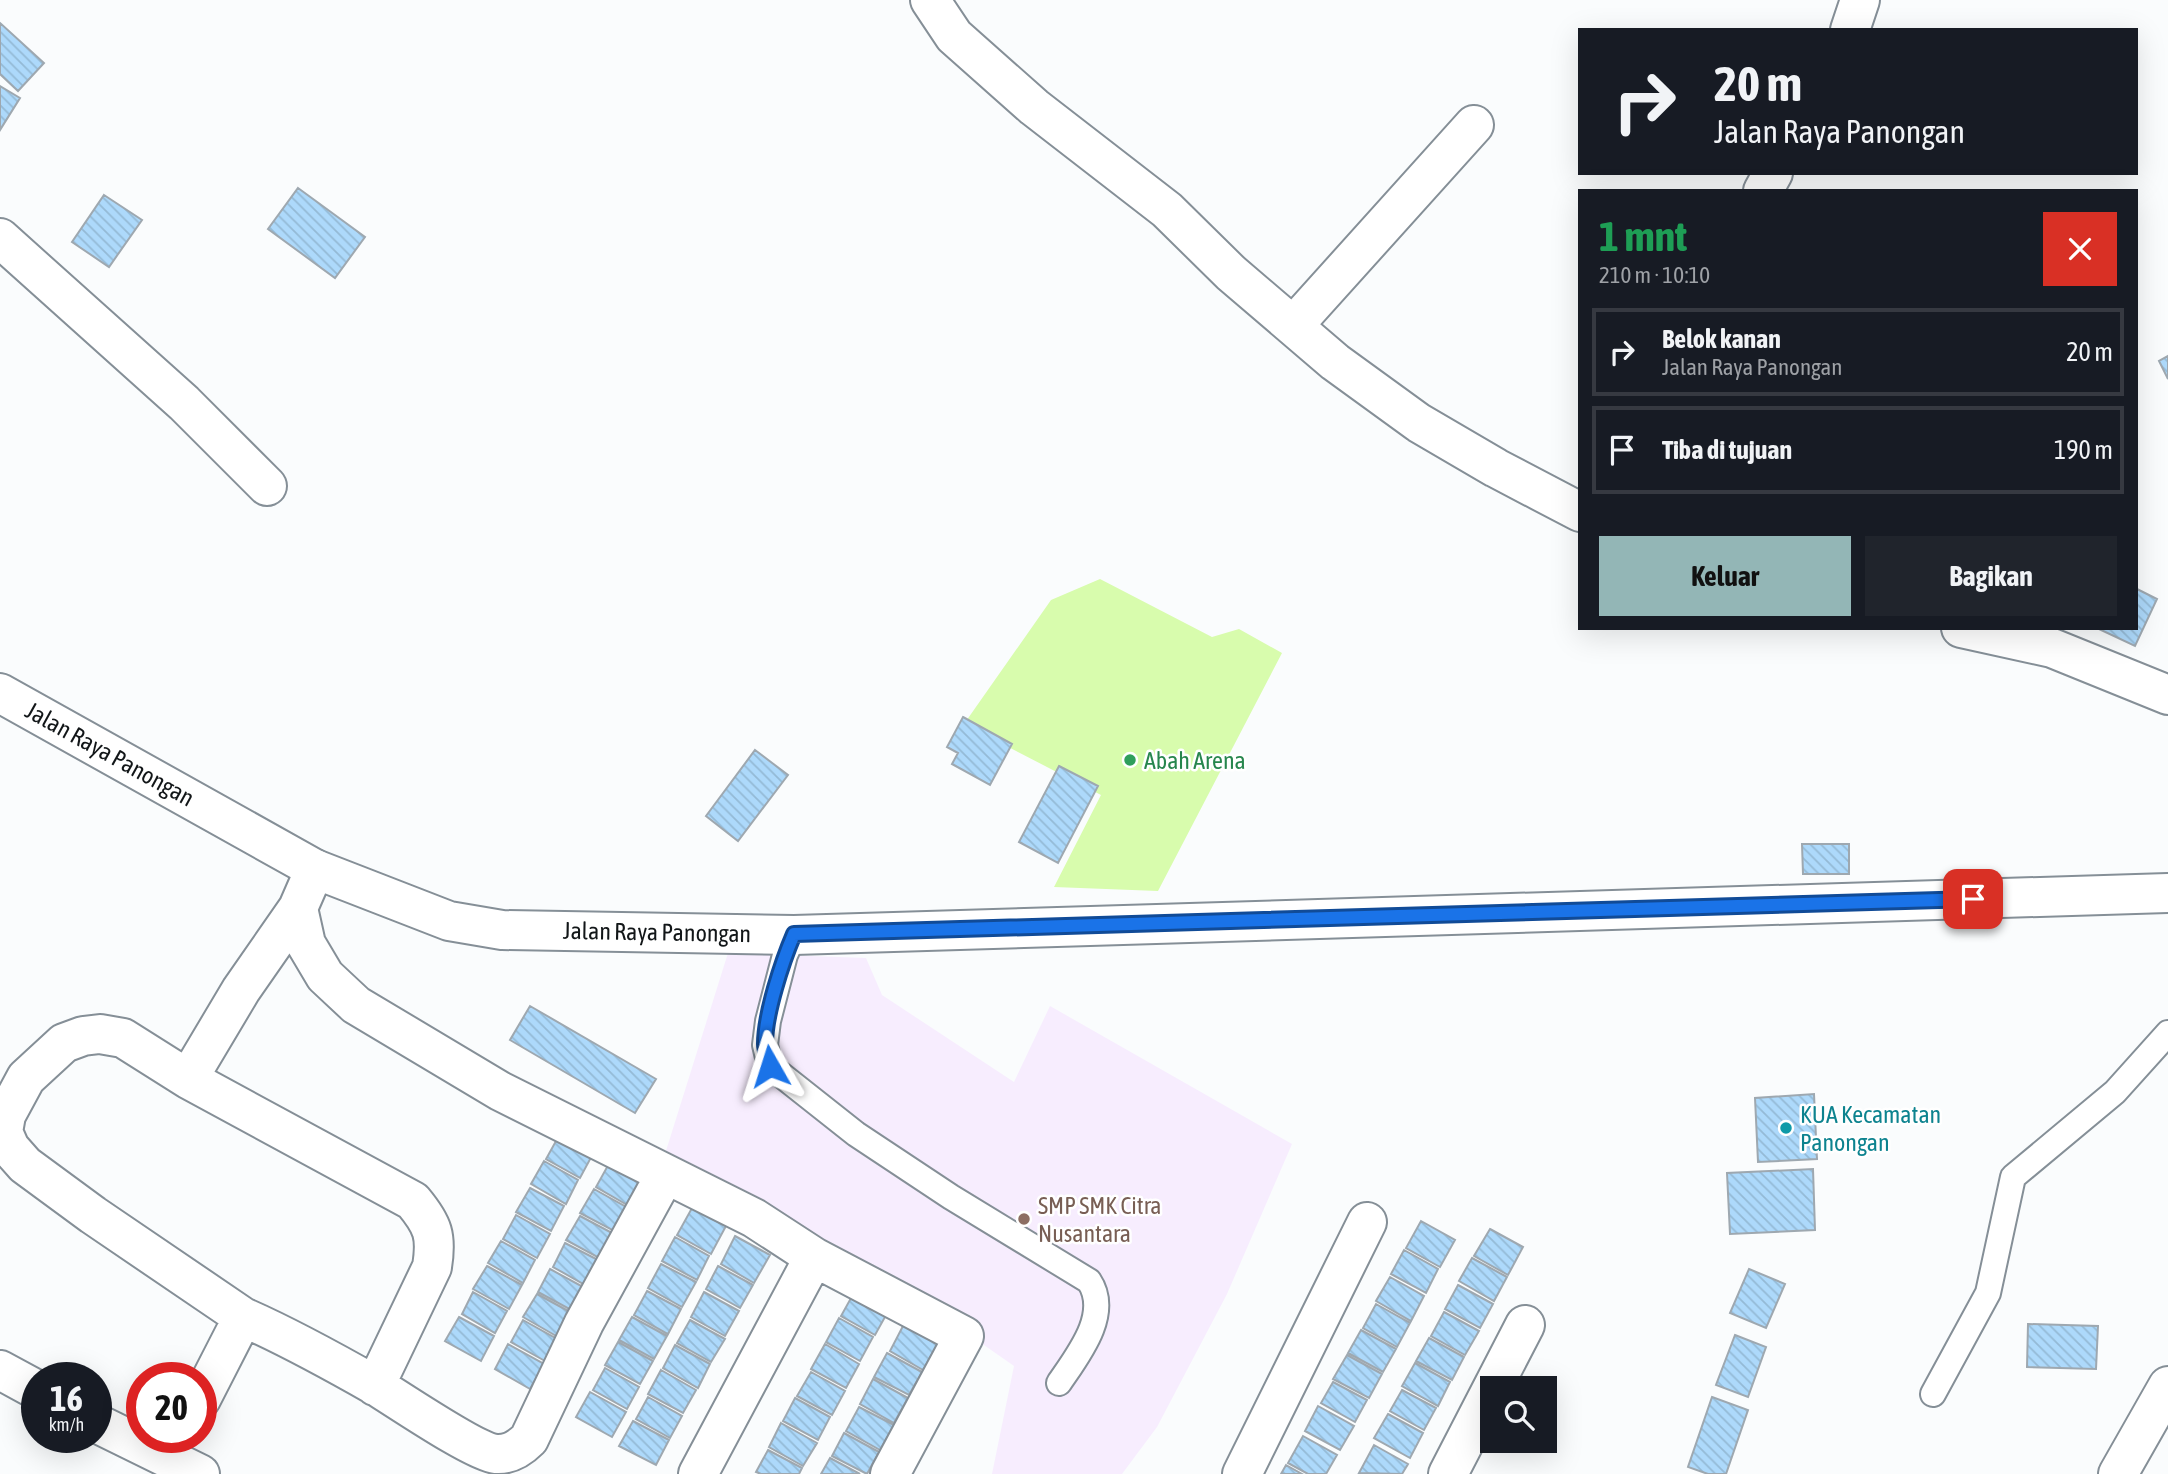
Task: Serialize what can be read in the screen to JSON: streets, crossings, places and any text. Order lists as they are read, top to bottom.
{
  "streets": {
    "street": ["Jalan Raya Panongan"]
  },
  "places": ["Abah Arena", "KUA Kecamatan Panongan", "SMP SMK Citra Nusantara"],
  "page": {
    "turn": ["20 m", "Jalan Raya Panongan"],
    "heading": ["1 mnt", "210 m · 10:10"],
    "list": [
      {
        "name": "Belok kanan",
        "note": "Jalan Raya Panongan",
        "value": "20 m"
      },
      {
        "name": "Tiba di tujuan",
        "value": "190 m"
      }
    ],
    "buttons": ["Keluar", "Bagikan"],
    "speed": "16 km/h",
    "limit": "20"
  }
}
